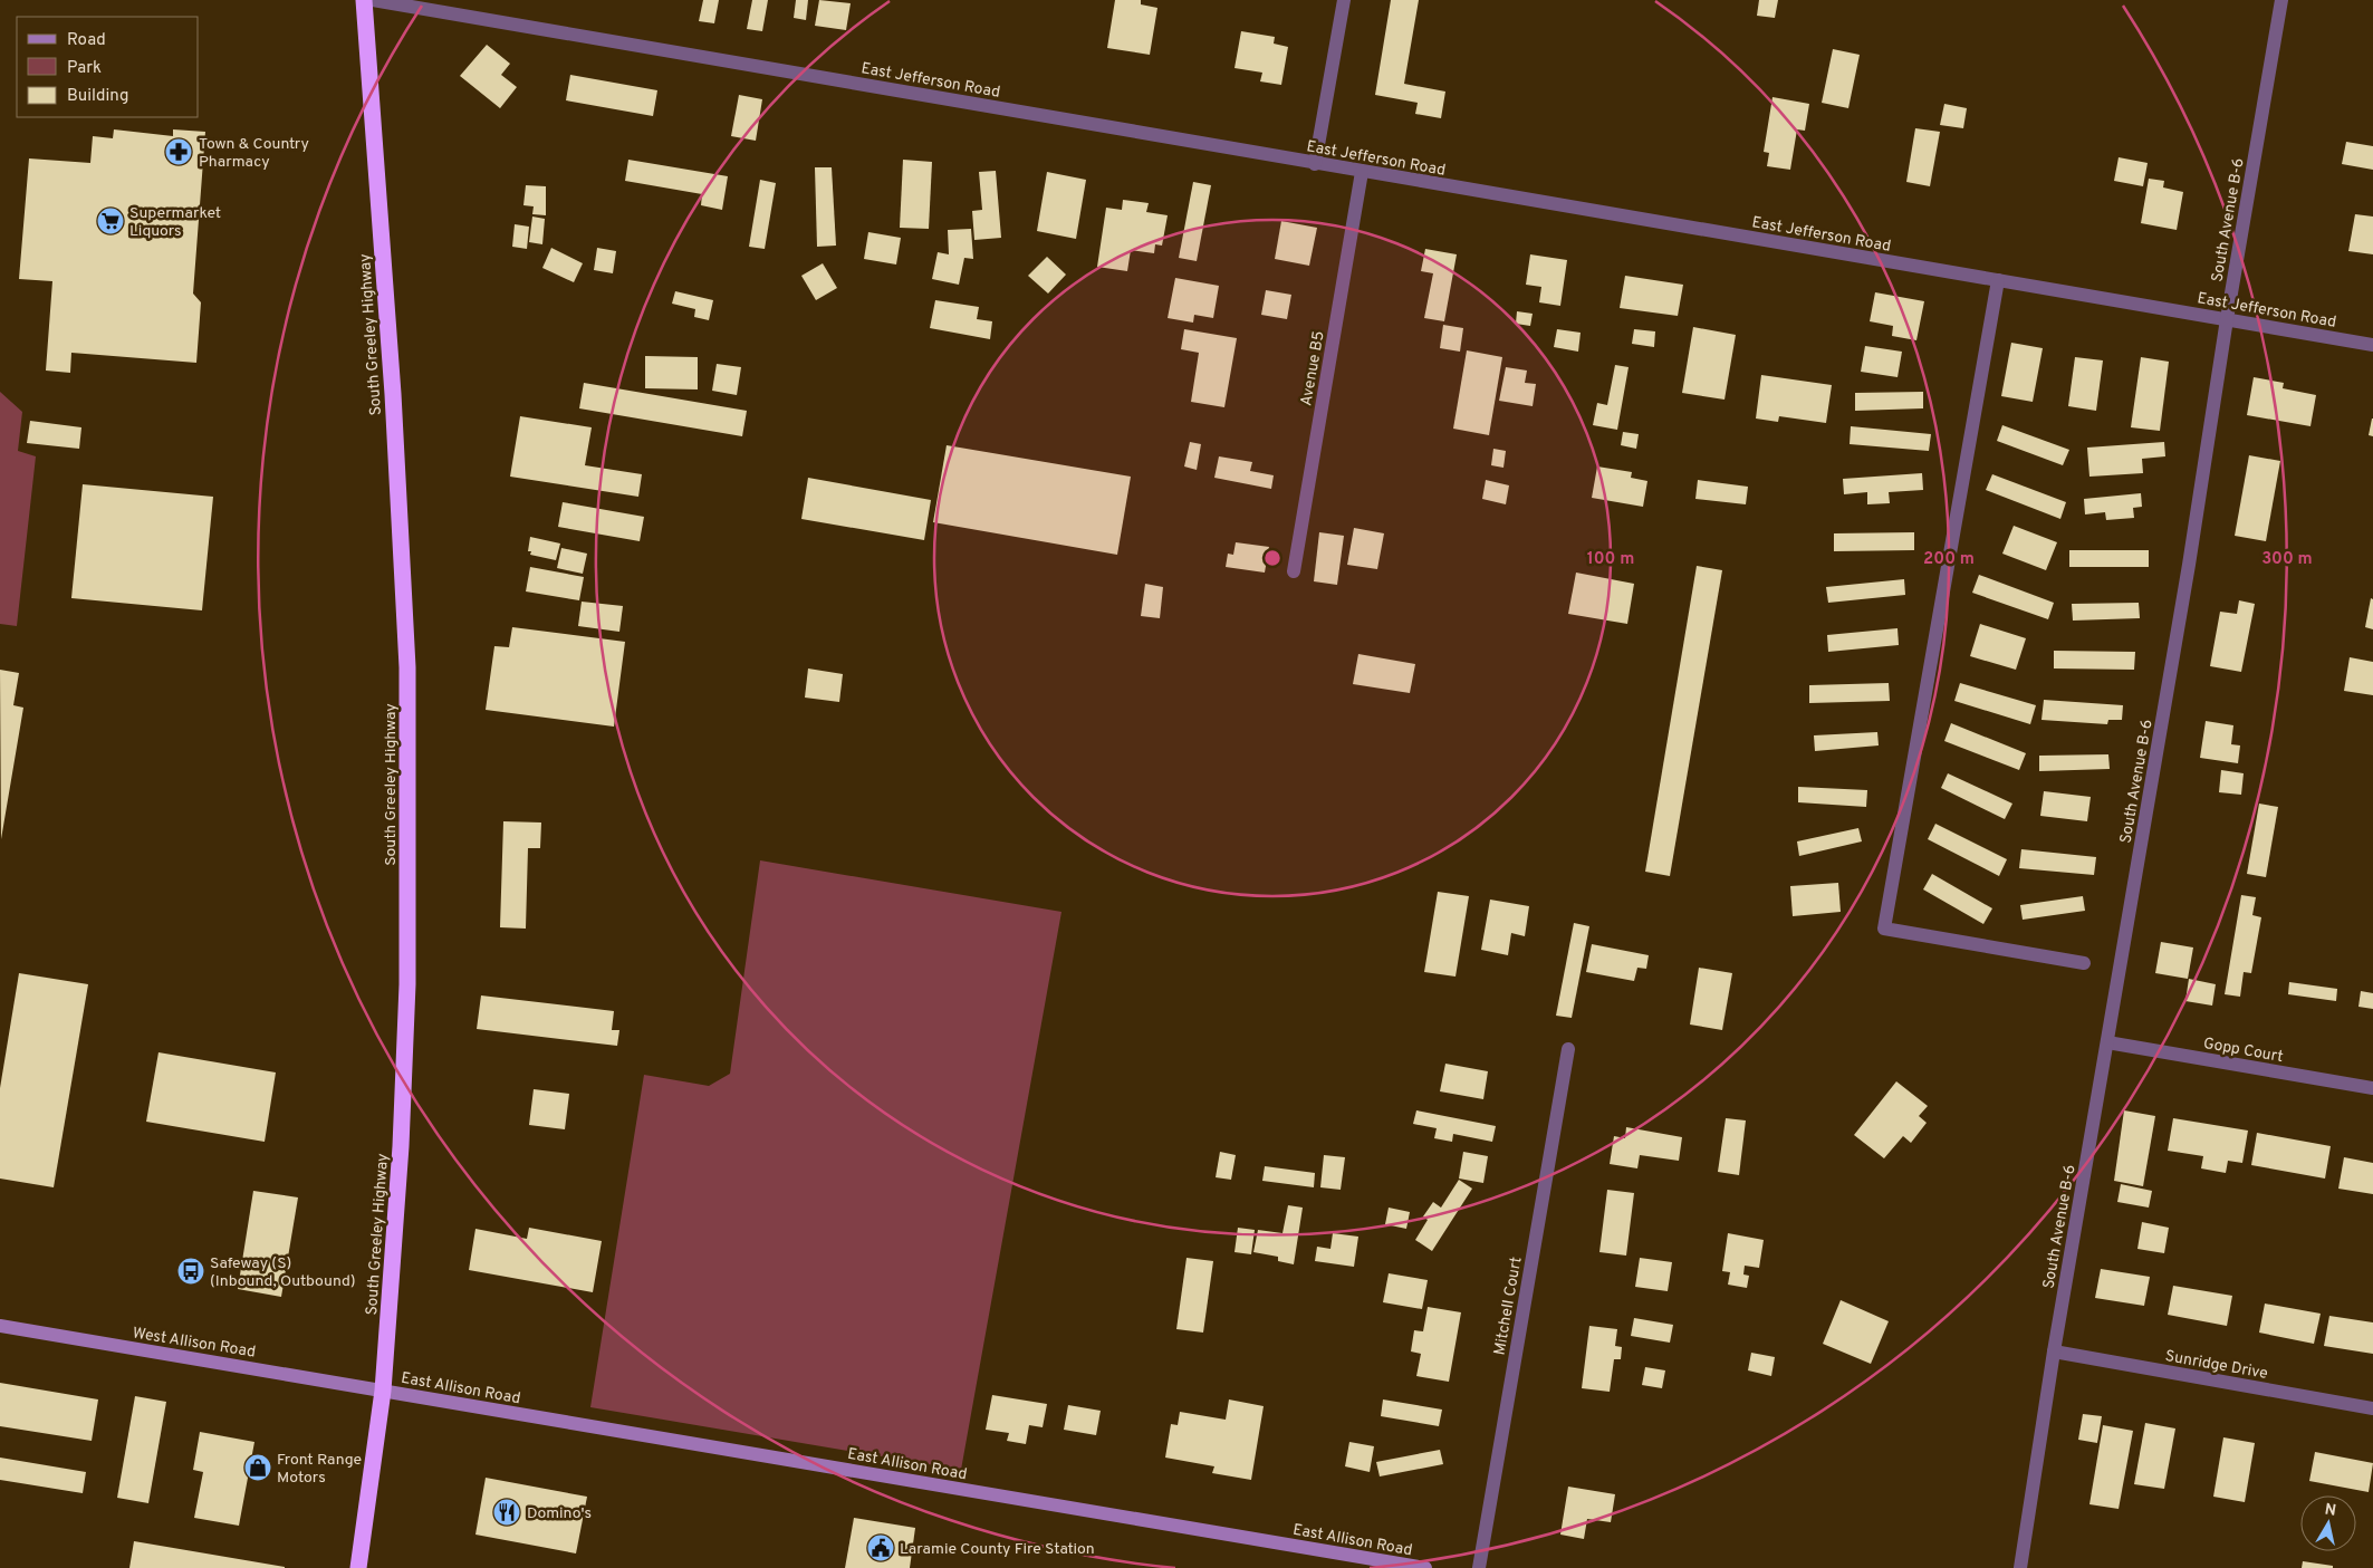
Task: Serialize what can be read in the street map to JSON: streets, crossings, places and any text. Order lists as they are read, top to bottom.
{
  "streets": {
    "highway": ["South Greeley Highway"],
    "street": [
      "East Jefferson Road",
      "South Avenue B-6",
      "Avenue B5",
      "Gopp Court",
      "Mitchell Court",
      "West Allison Road",
      "Sunridge Drive",
      "East Allison Road"
    ]
  },
  "crossings": [
    ["East Jefferson Road", "South Avenue B-6"],
    ["East Jefferson Road", "Avenue B5"],
    ["South Avenue B-6", "Gopp Court"],
    ["South Avenue B-6", "Sunridge Drive"],
    ["South Greeley Highway", "West Allison Road"],
    ["South Greeley Highway", "East Allison Road"],
    ["West Allison Road", "East Allison Road"]
  ],
  "places": {
    "pharmacy": ["Town & Country Pharmacy"],
    "supermarket": ["Supermarket Liquors"],
    "bus stop": ["Safeway (S) (Inbound, Outbound)"],
    "shop": ["Front Range Motors"],
    "restaurant": ["Domino's"],
    "public building": ["Laramie County Fire Station"]
  },
  "legend": ["Road", "Park", "Building"],
  "north": "top",
  "rings": ["100 m", "200 m", "300 m"]
}
